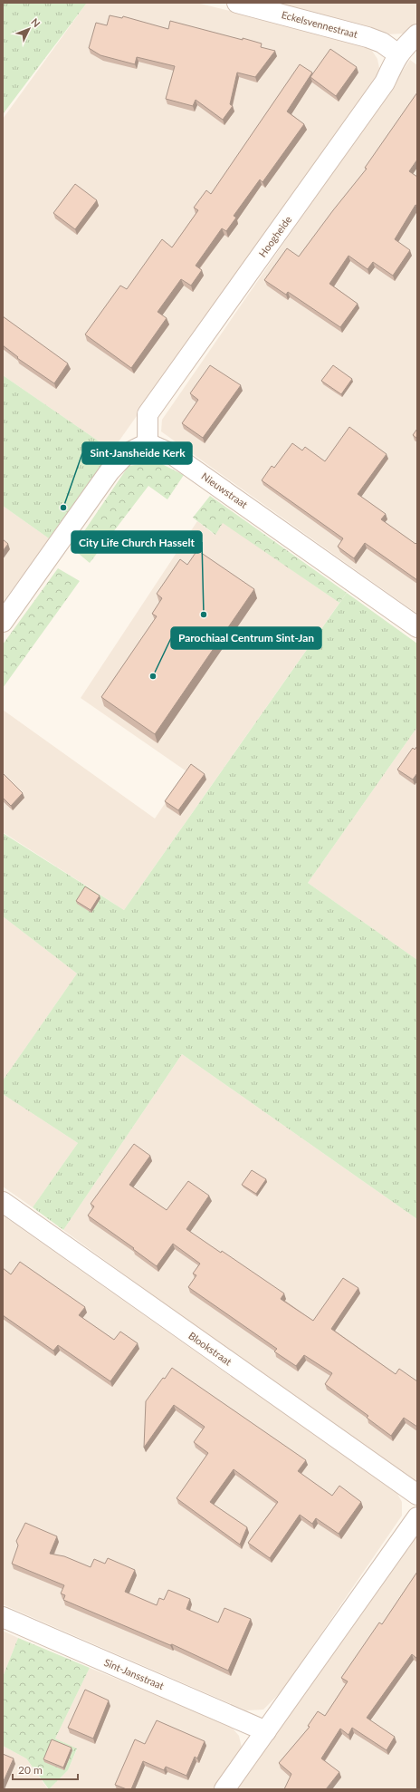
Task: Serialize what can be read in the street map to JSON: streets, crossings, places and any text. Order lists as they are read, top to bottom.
{
  "streets": {
    "street": [
      "Eckelsvennestraat",
      "Hoogheide",
      "Nieuwstraat",
      "Blookstraat",
      "Sint-Jansstraat"
    ]
  },
  "crossings": [
    ["Eckelsvennestraat", "Hoogheide"],
    ["Hoogheide", "Nieuwstraat"]
  ],
  "places": ["Sint-Jansheide Kerk", "City Life Church Hasselt", "Parochiaal Centrum Sint-Jan"],
  "scale_bar": "20 m",
  "north": "top right"
}
